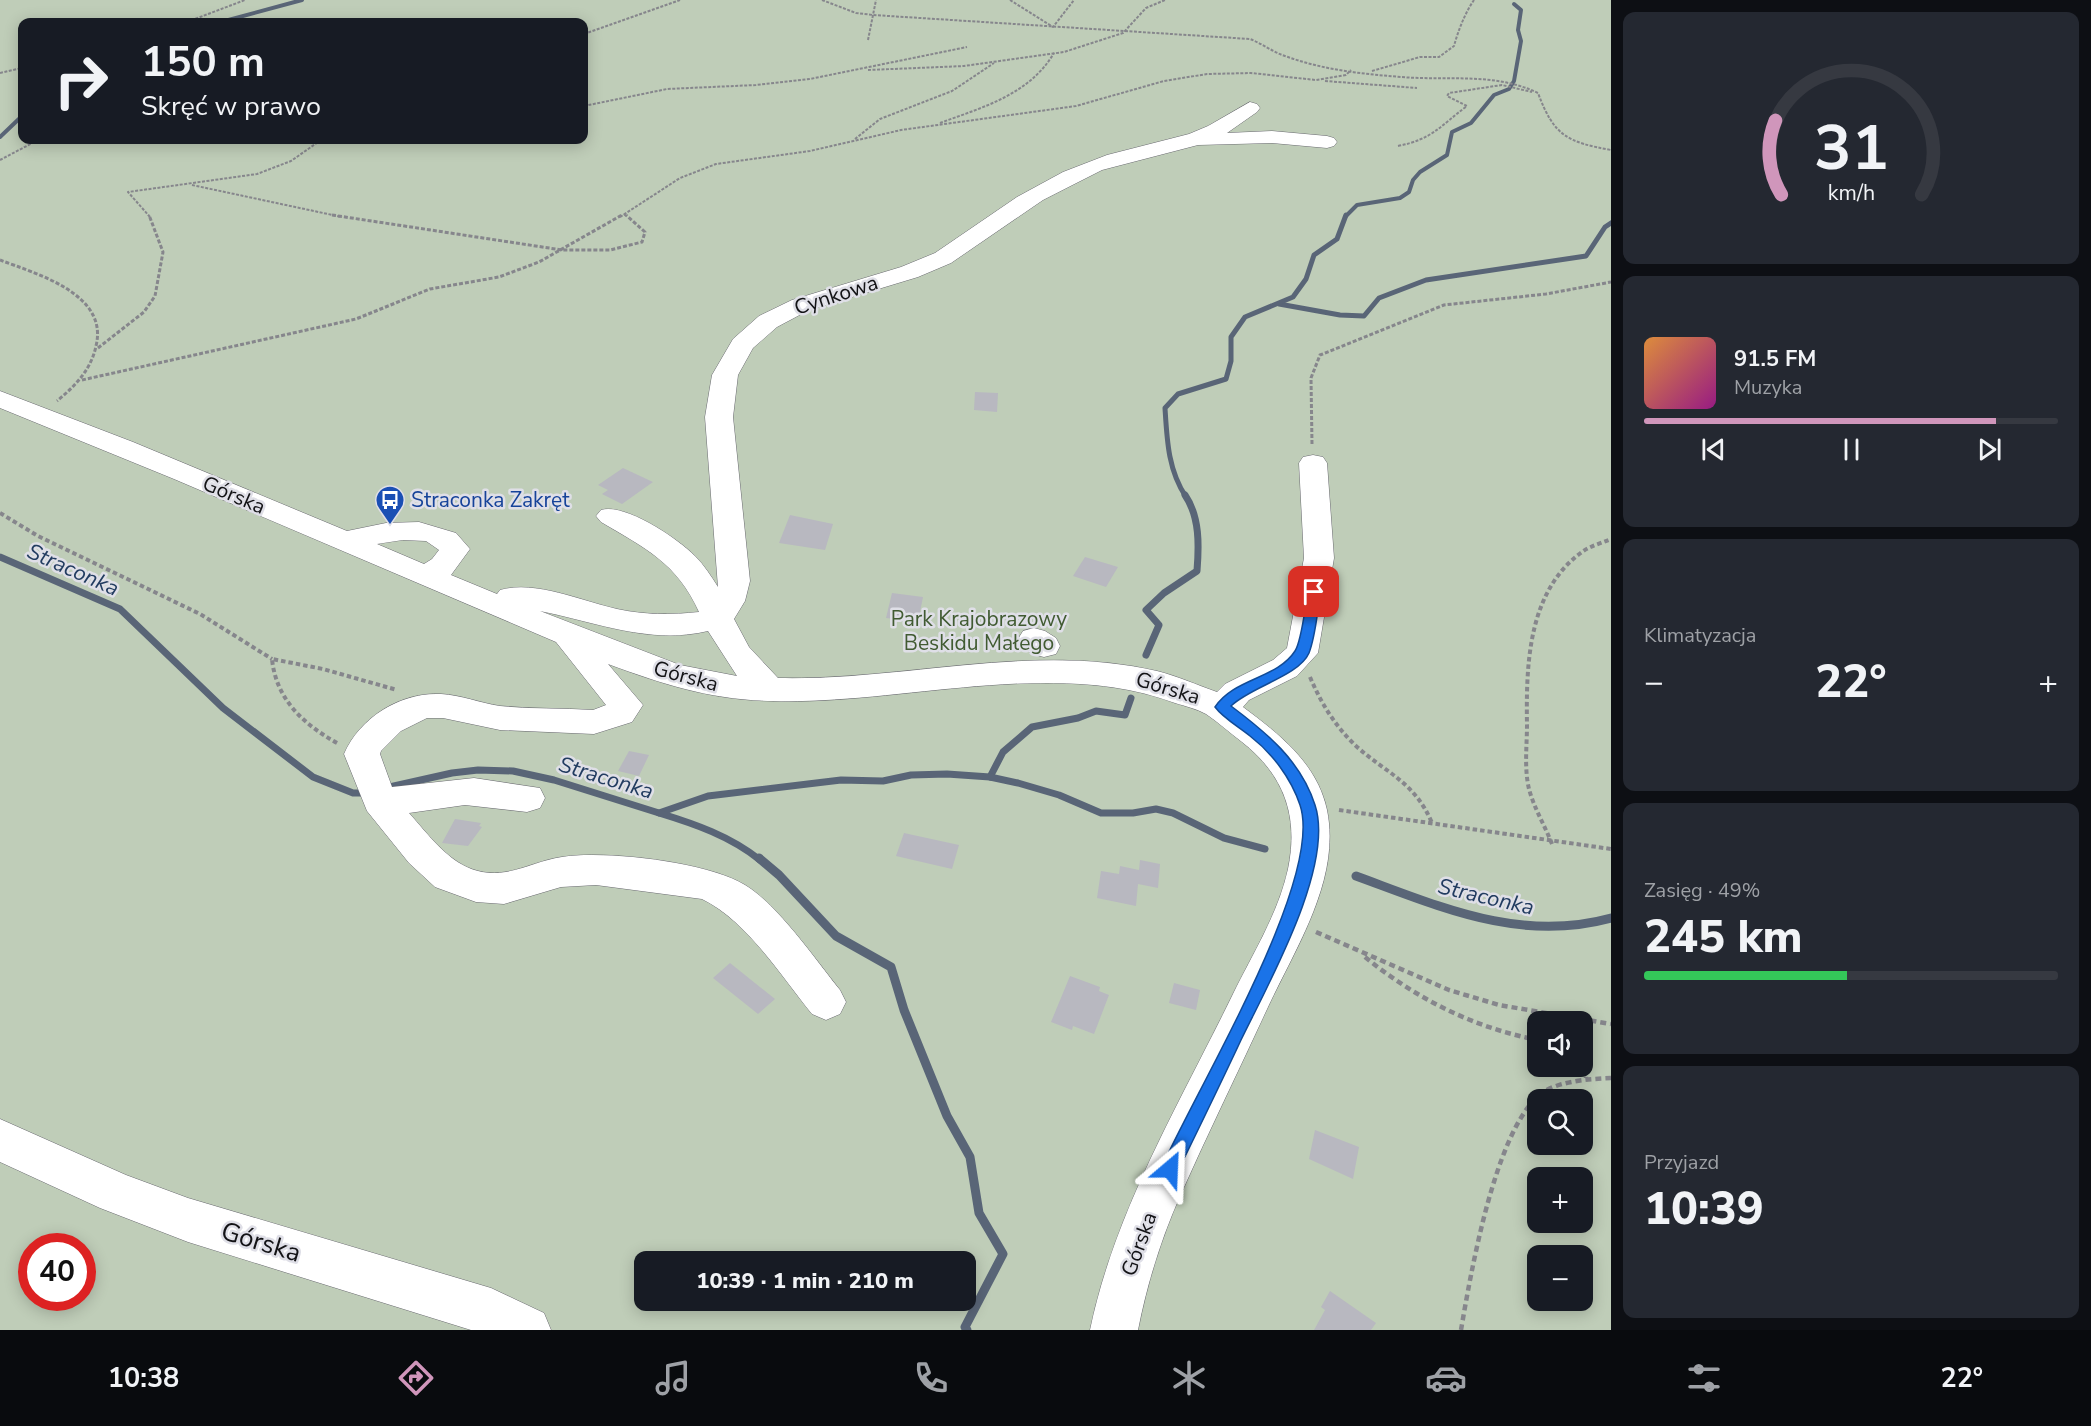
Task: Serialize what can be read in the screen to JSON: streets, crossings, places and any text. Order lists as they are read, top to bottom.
{
  "streets": {
    "street": ["Cynkowa", "Górska"]
  },
  "water": ["Straconka"],
  "parks": ["Park Krajobrazowy Beskidu Małego"],
  "places": {
    "bus stop": ["Straconka Zakręt"]
  },
  "page": {
    "turn": ["150 m", "Skręć w prawo"],
    "song": ["91.5 FM", "Muzyka"],
    "tile": [
      "Klimatyzacja",
      ["Zasięg · 49%", "245 km"],
      ["Przyjazd", "10:39"]
    ],
    "heat": ["−", "22°", "+"],
    "map_buttons": ["+", "−"],
    "limit": "40",
    "trip": "10:39 · 1 min · 210 m",
    "tabs": ["10:38", "22°"],
    "gauge": ["31", "km/h"]
  }
}
